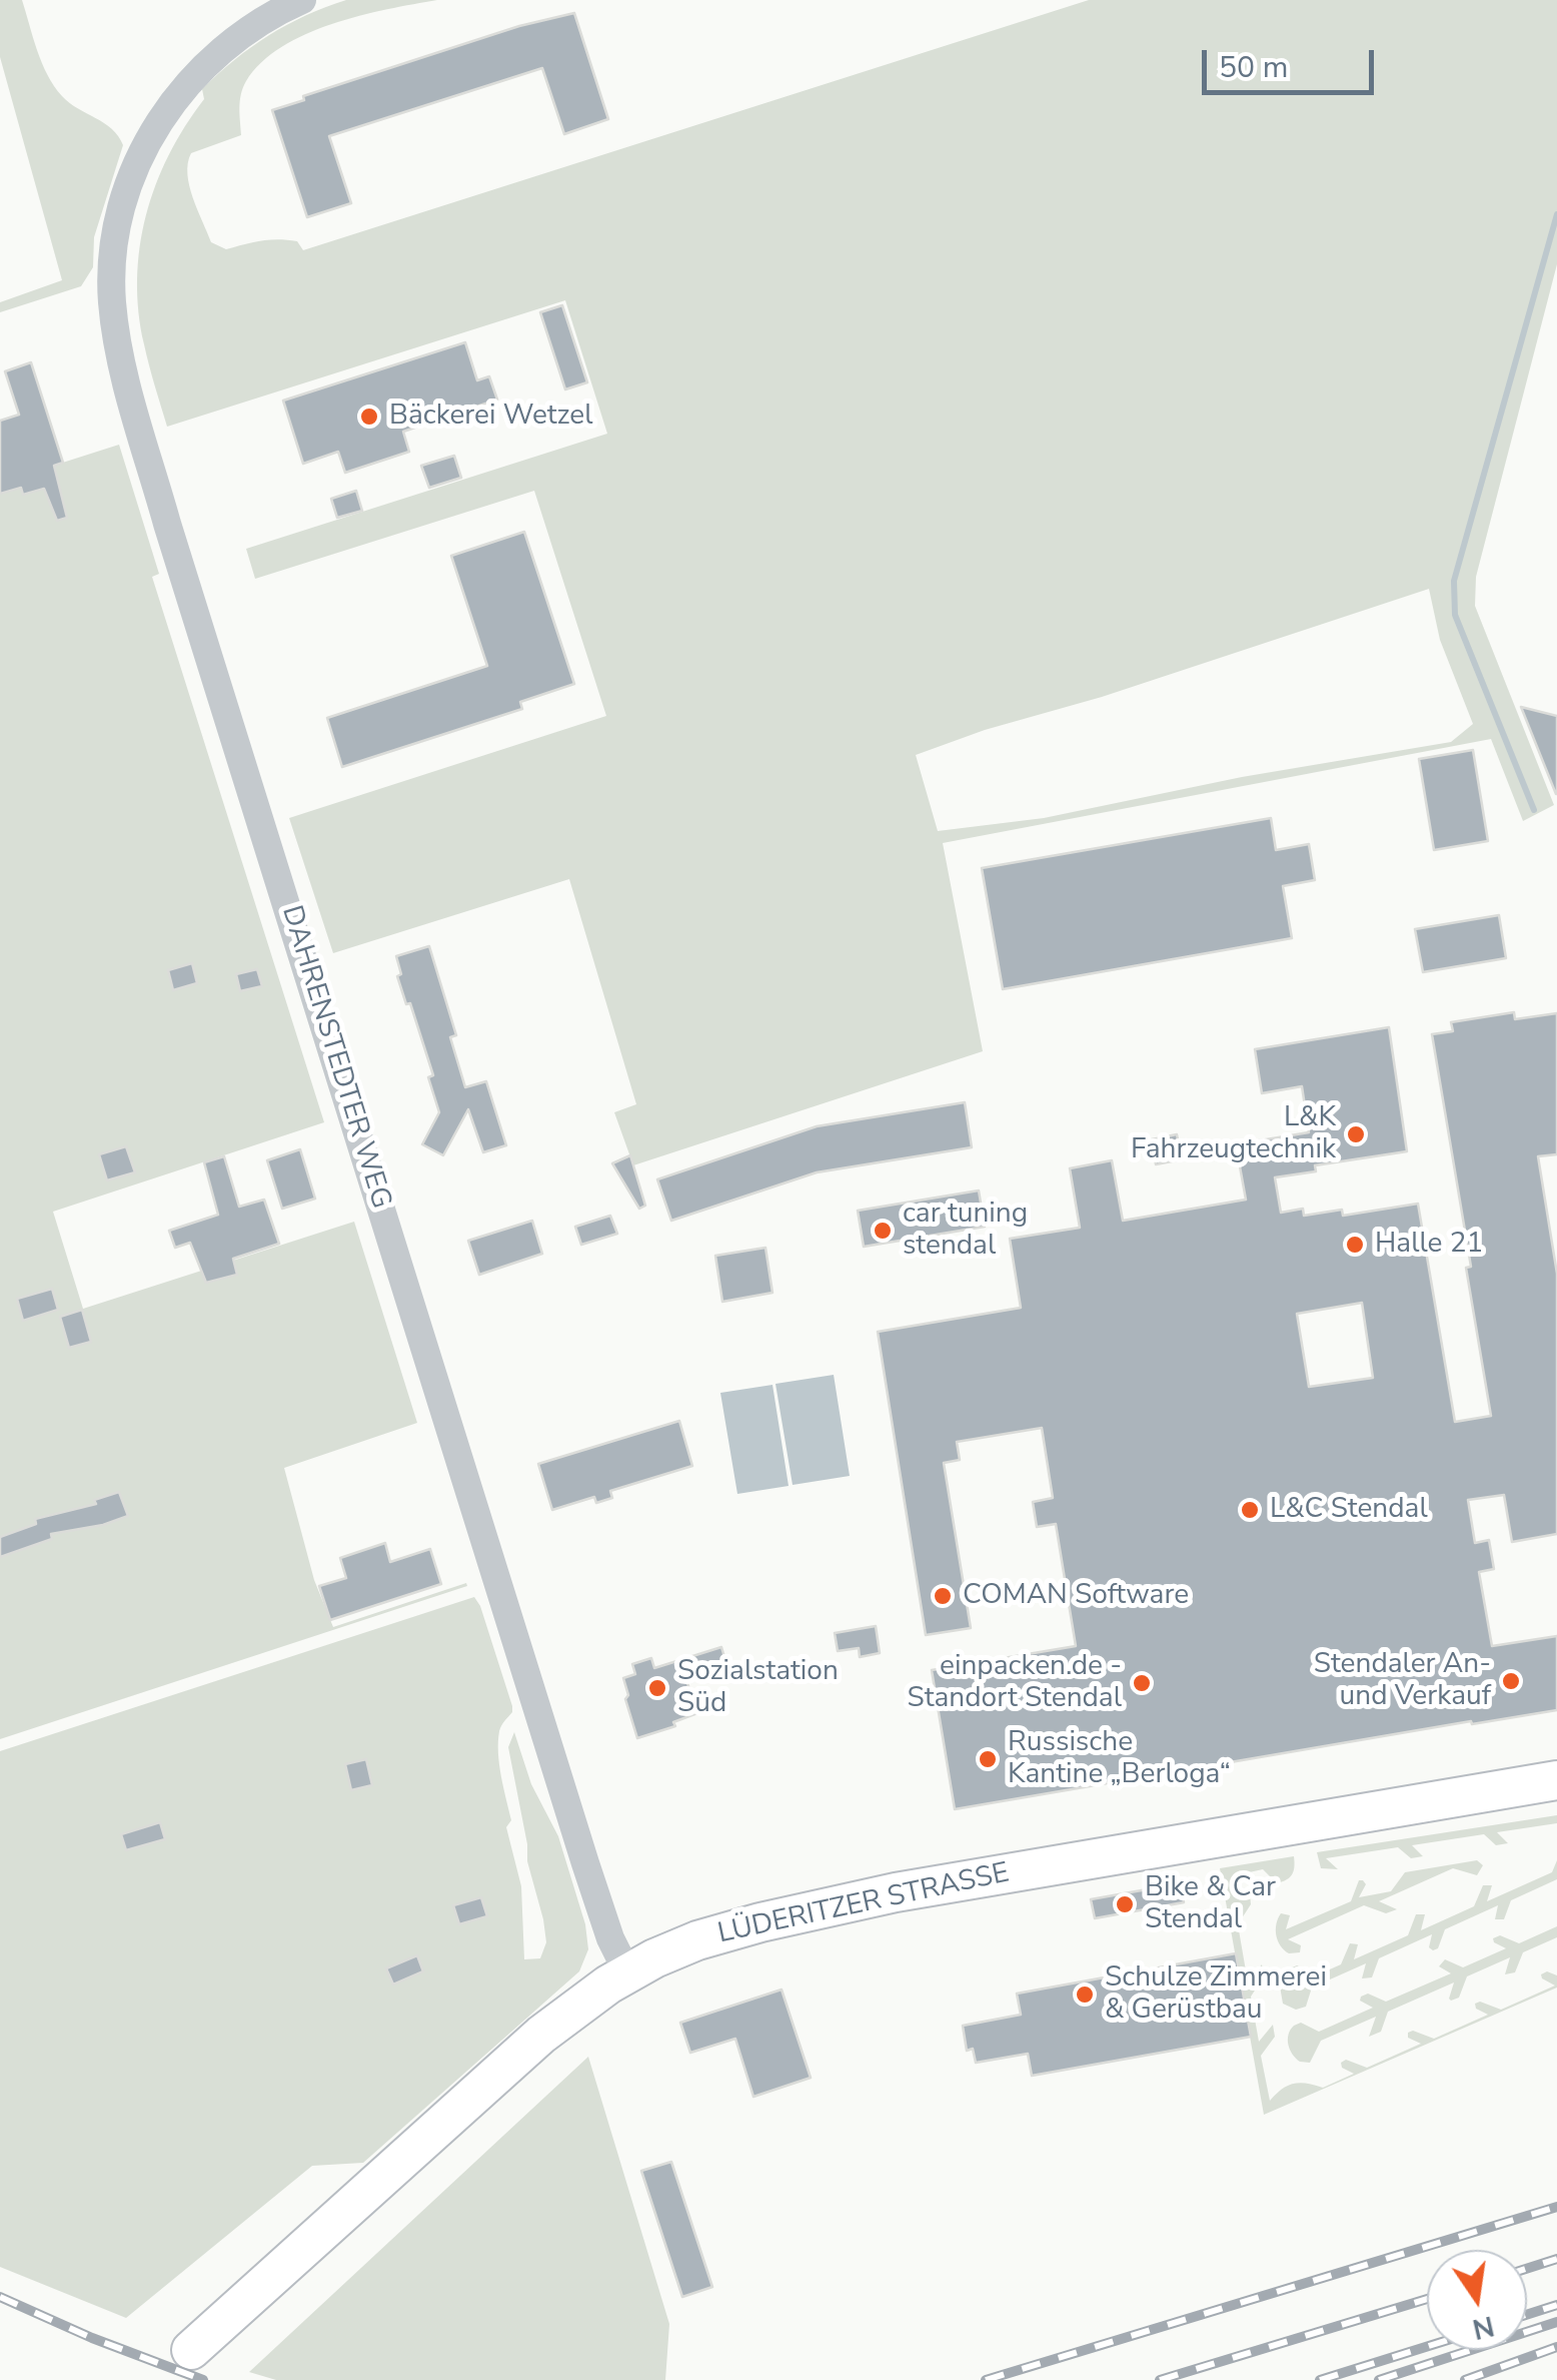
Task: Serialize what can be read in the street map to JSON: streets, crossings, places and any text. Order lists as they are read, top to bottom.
{
  "streets": {
    "main road": ["LÜDERITZER STRASSE"],
    "street": ["DAHRENSTEDTER WEG"]
  },
  "crossings": [
    ["DAHRENSTEDTER WEG", "LÜDERITZER STRASSE"]
  ],
  "places": [
    "Bäckerei Wetzel",
    "L&K Fahrzeugtechnik",
    "car tuning stendal",
    "Halle 21",
    "L&C Stendal",
    "COMAN Software",
    "Stendaler An- und Verkauf",
    "einpacken.de - Standort Stendal",
    "Sozialstation Süd",
    "Russische Kantine „Berloga“",
    "Bike & Car Stendal",
    "Schulze Zimmerei & Gerüstbau"
  ],
  "scale_bar": "50 m",
  "north": "bottom"
}
